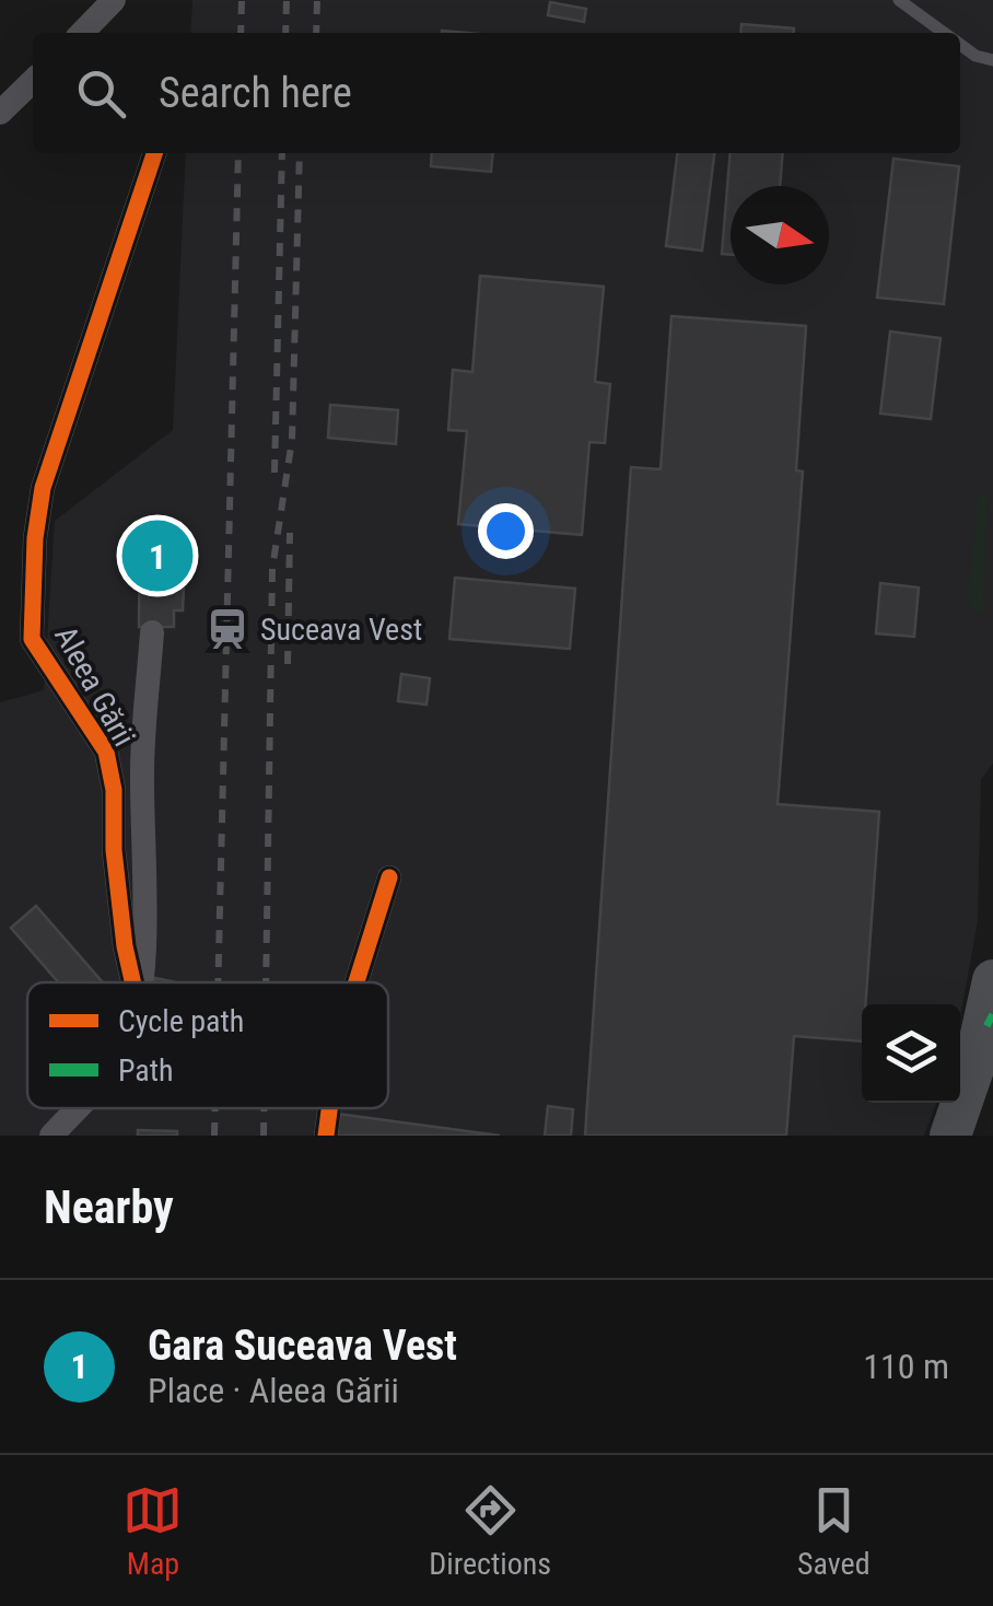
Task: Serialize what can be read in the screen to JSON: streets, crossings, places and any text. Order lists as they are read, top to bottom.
{
  "streets": {
    "street": ["Aleea Gării"]
  },
  "places": {
    "station": ["Suceava Vest"]
  },
  "legend": ["Cycle path", "Path"],
  "north": "right",
  "page": {
    "search": "Search here",
    "pins": "1",
    "heading": "Nearby",
    "list": [
      {
        "mark": "1",
        "name": "Gara Suceava Vest",
        "note": "Place · Aleea Gării",
        "value": "110 m"
      }
    ],
    "nav": ["Map", "Directions", "Saved"]
  }
}
